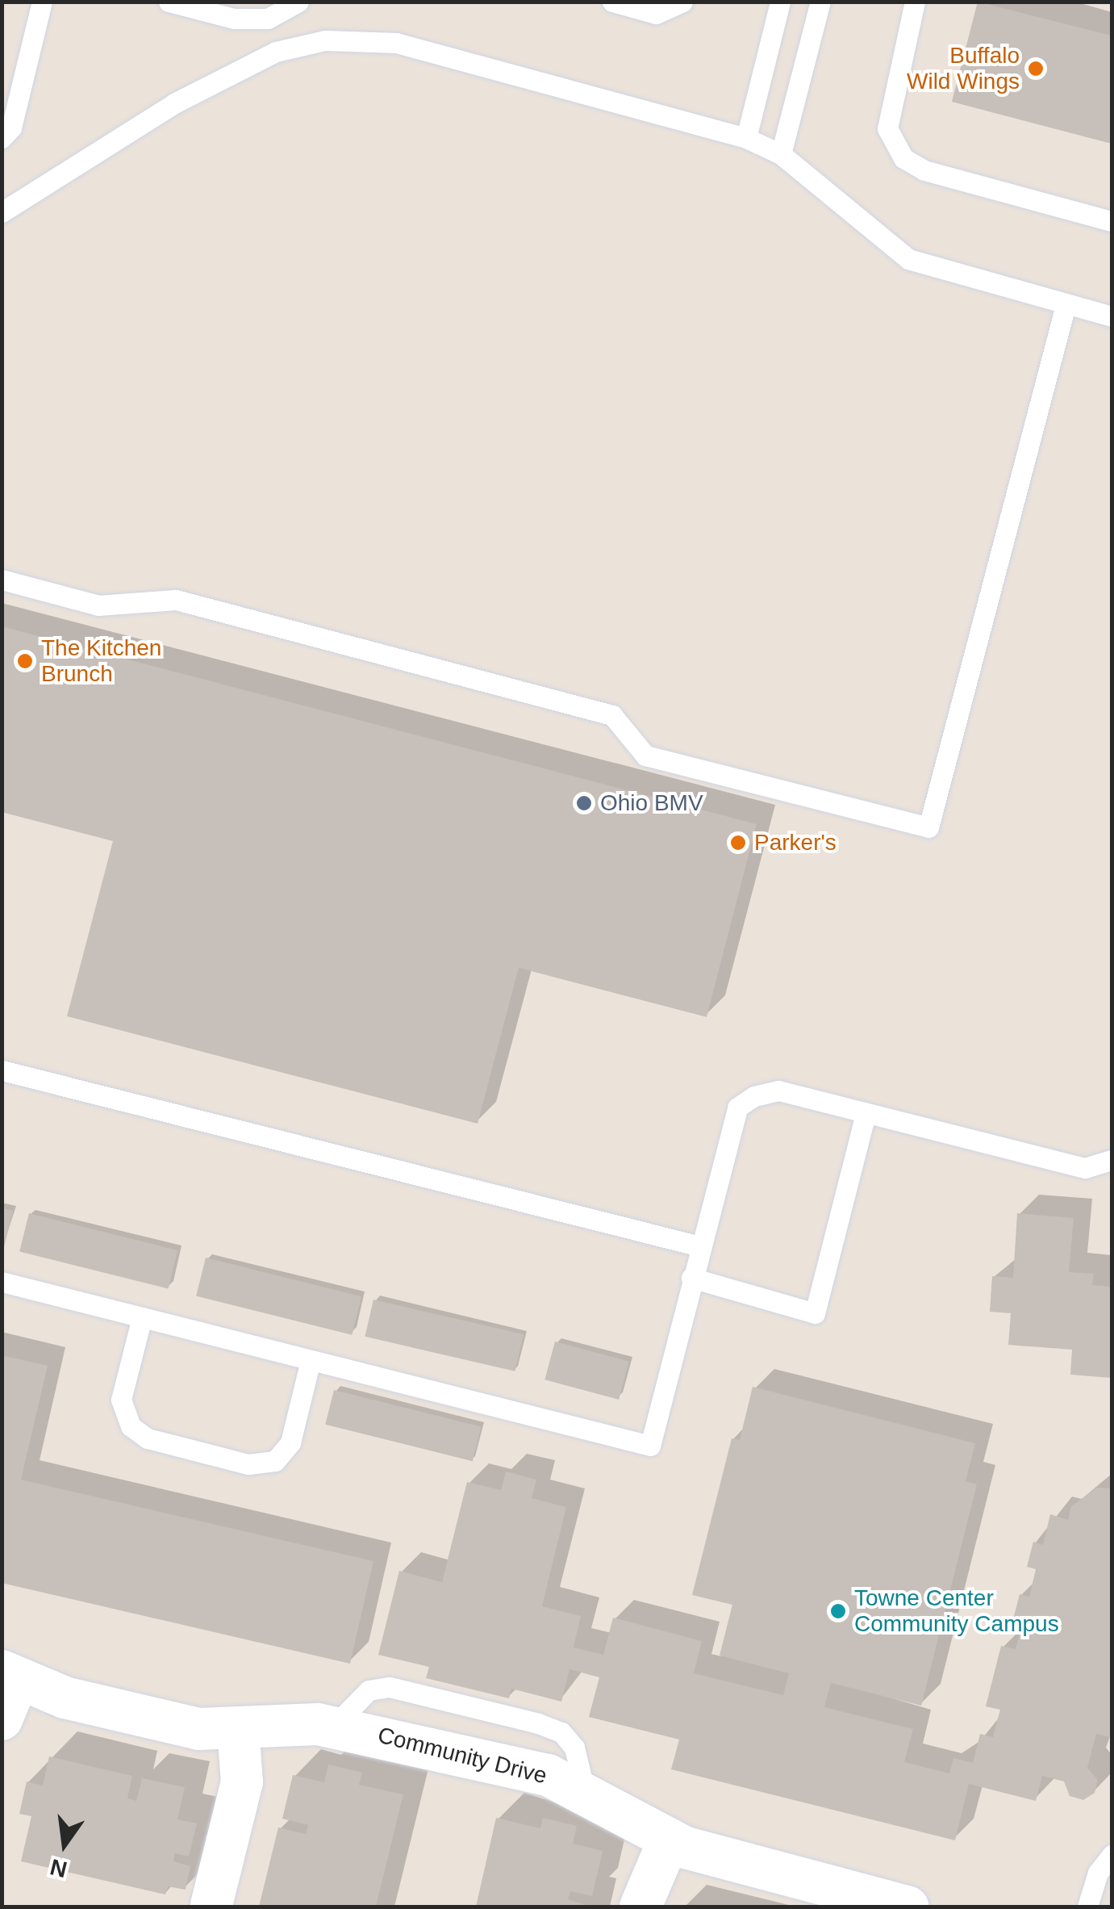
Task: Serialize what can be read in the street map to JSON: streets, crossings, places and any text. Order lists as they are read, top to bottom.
{
  "streets": {
    "street": ["Community Drive"]
  },
  "places": [
    "Buffalo Wild Wings",
    "The Kitchen Brunch",
    "Ohio BMV",
    "Parker's",
    "Towne Center Community Campus"
  ],
  "north": "bottom"
}
